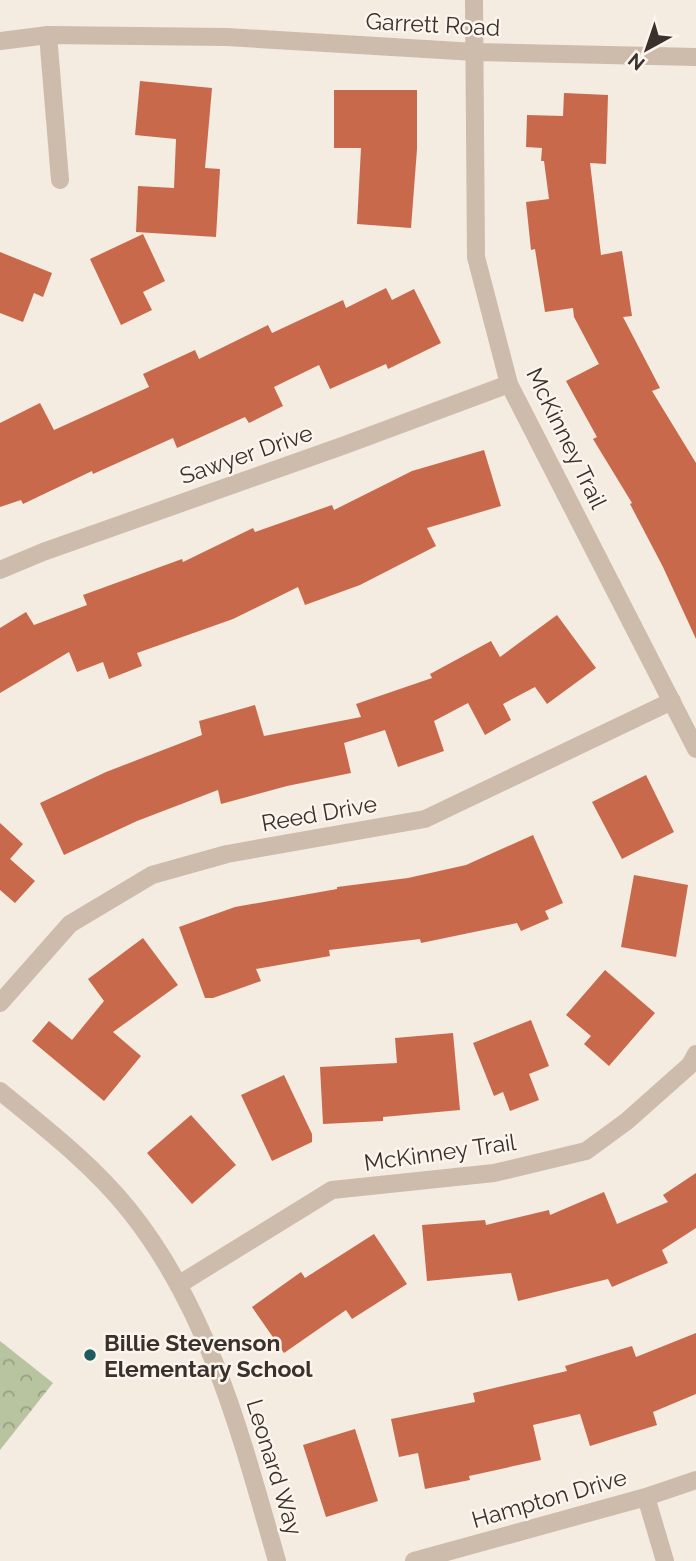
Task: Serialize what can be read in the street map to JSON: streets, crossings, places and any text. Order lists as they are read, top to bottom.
{
  "streets": {
    "street": [
      "Garrett Road",
      "McKinney Trail",
      "Sawyer Drive",
      "Reed Drive",
      "Leonard Way",
      "Hampton Drive"
    ]
  },
  "crossings": [
    ["Garrett Road", "McKinney Trail"],
    ["McKinney Trail", "Sawyer Drive"],
    ["McKinney Trail", "Reed Drive"],
    ["McKinney Trail", "Leonard Way"]
  ],
  "places": ["Billie Stevenson Elementary School"],
  "north": "bottom left"
}
